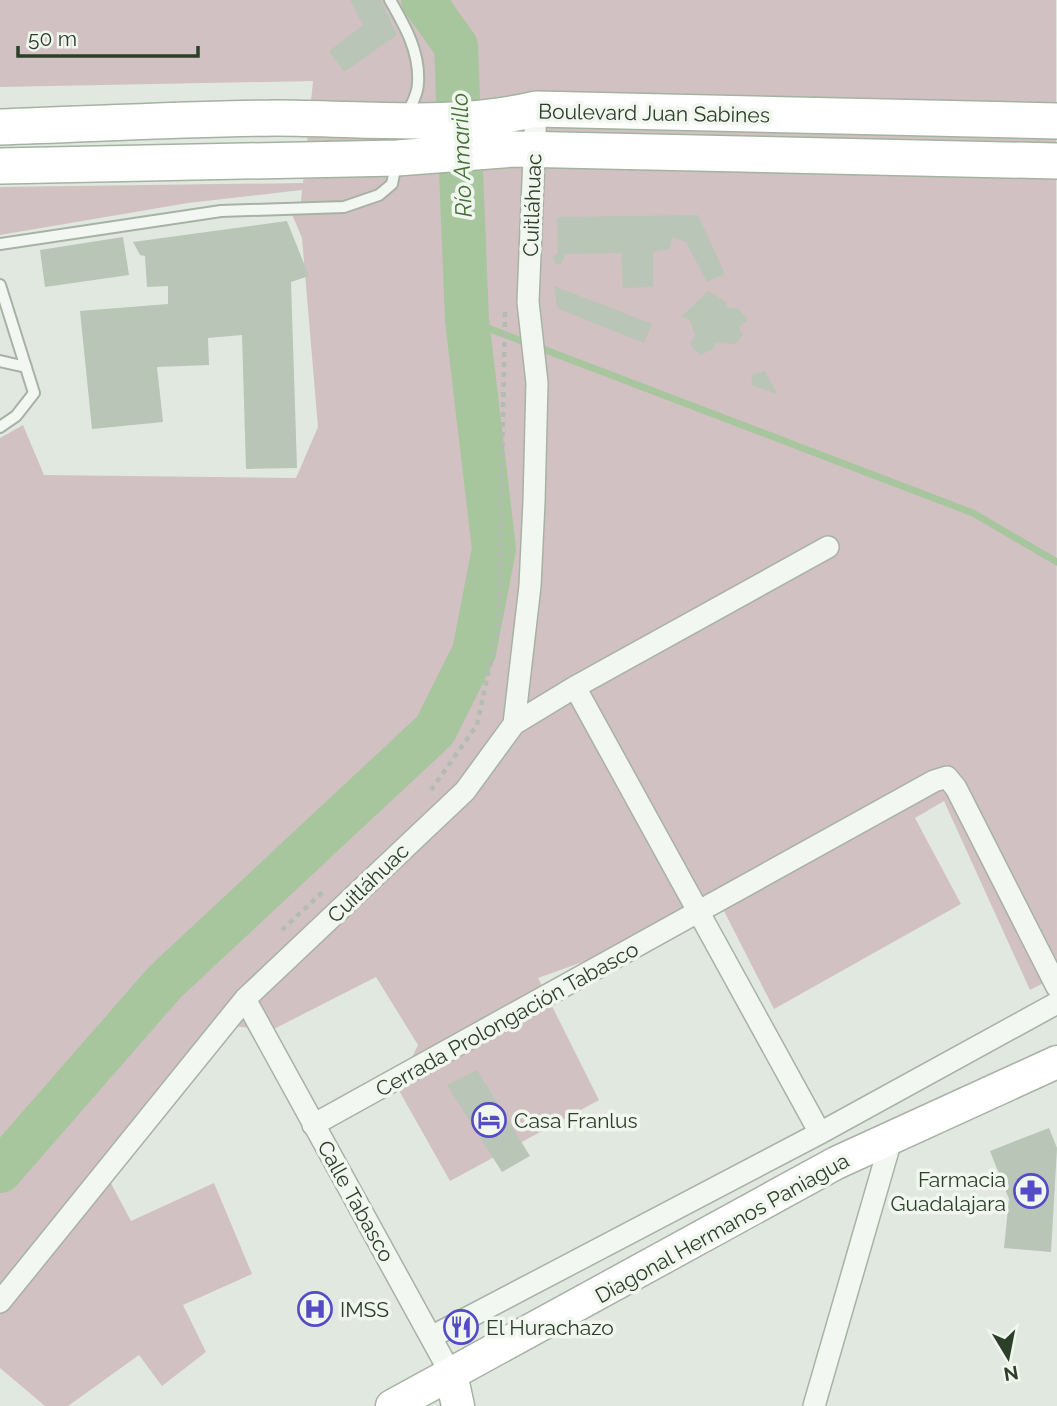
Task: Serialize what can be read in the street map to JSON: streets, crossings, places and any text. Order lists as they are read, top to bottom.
{
  "streets": {
    "main road": ["Boulevard Juan Sabines", "Calle Tabasco", "Diagonal Hermanos Paniagua"],
    "street": ["Cuitláhuac", "Cerrada Prolongación Tabasco"]
  },
  "crossings": [
    ["Boulevard Juan Sabines", "Cuitláhuac"],
    ["Cuitláhuac", "Calle Tabasco"],
    ["Cerrada Prolongación Tabasco", "Calle Tabasco"],
    ["Calle Tabasco", "Diagonal Hermanos Paniagua"]
  ],
  "water": ["Río Amarillo"],
  "places": {
    "hotel": ["Casa Franlus"],
    "pharmacy": ["Farmacia Guadalajara"],
    "hospital": ["IMSS"],
    "restaurant": ["El Hurachazo"]
  },
  "scale_bar": "50 m",
  "north": "bottom"
}
